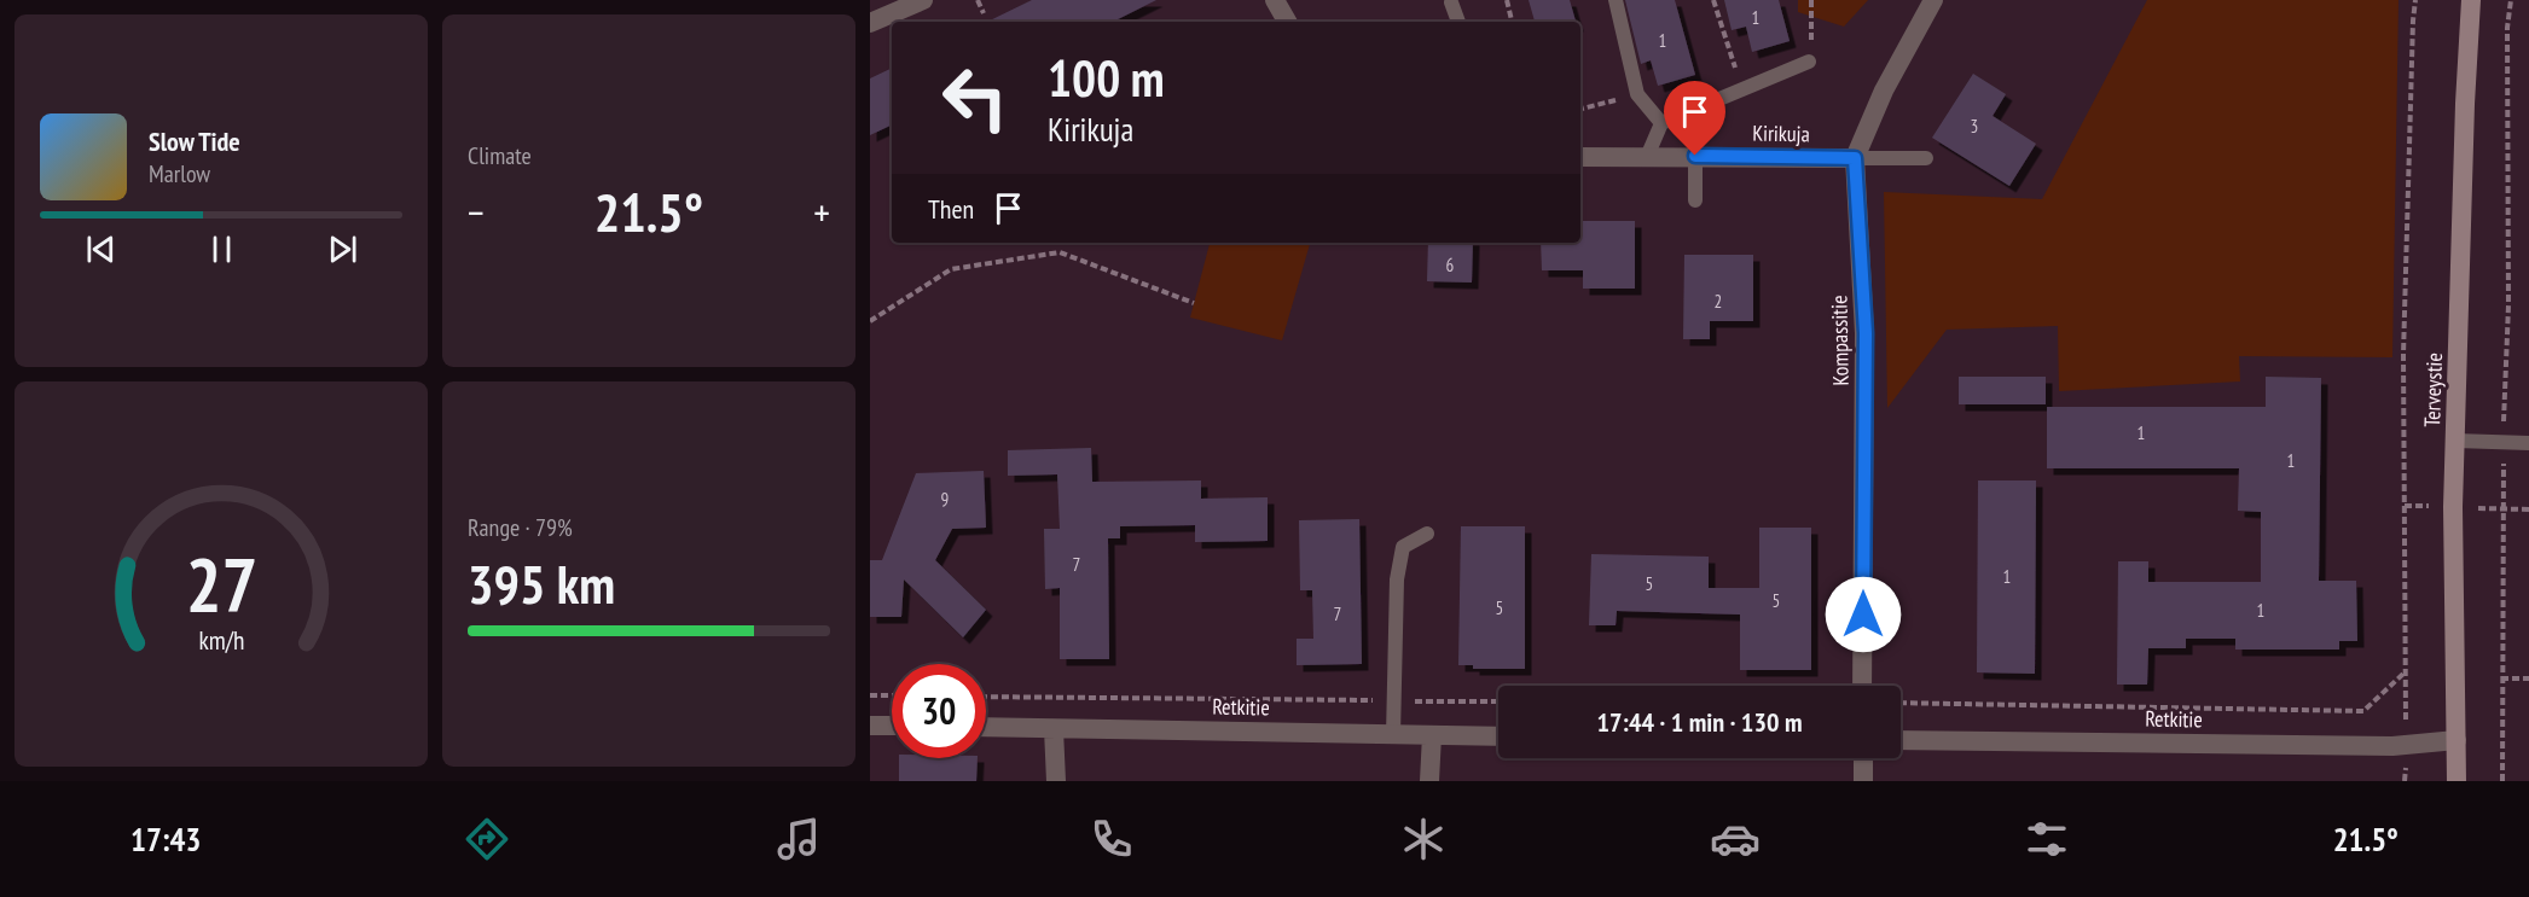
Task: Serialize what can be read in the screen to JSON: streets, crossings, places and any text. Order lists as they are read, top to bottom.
{
  "streets": {
    "main road": ["Terveystie"],
    "street": ["Kirikuja", "Kompassitie", "Retkitie"]
  },
  "crossings": [
    ["Kirikuja", "Kompassitie"],
    ["Terveystie", "Retkitie"]
  ],
  "house_numbers": [
    "1",
    "1",
    "3",
    "6",
    "2",
    "1",
    "1",
    "9",
    "7",
    "1",
    "5",
    "5",
    "5",
    "1",
    "7"
  ],
  "page": {
    "tile": [
      "Climate",
      ["Range · 79%", "395 km"]
    ],
    "turn": ["100 m", "Kirikuja"],
    "song": ["Slow Tide", "Marlow"],
    "then": "Then",
    "heat": ["−", "21.5°", "+"],
    "limit": "30",
    "trip": "17:44 · 1 min · 130 m",
    "tabs": ["17:43", "21.5°"],
    "gauge": ["27", "km/h"]
  }
}
